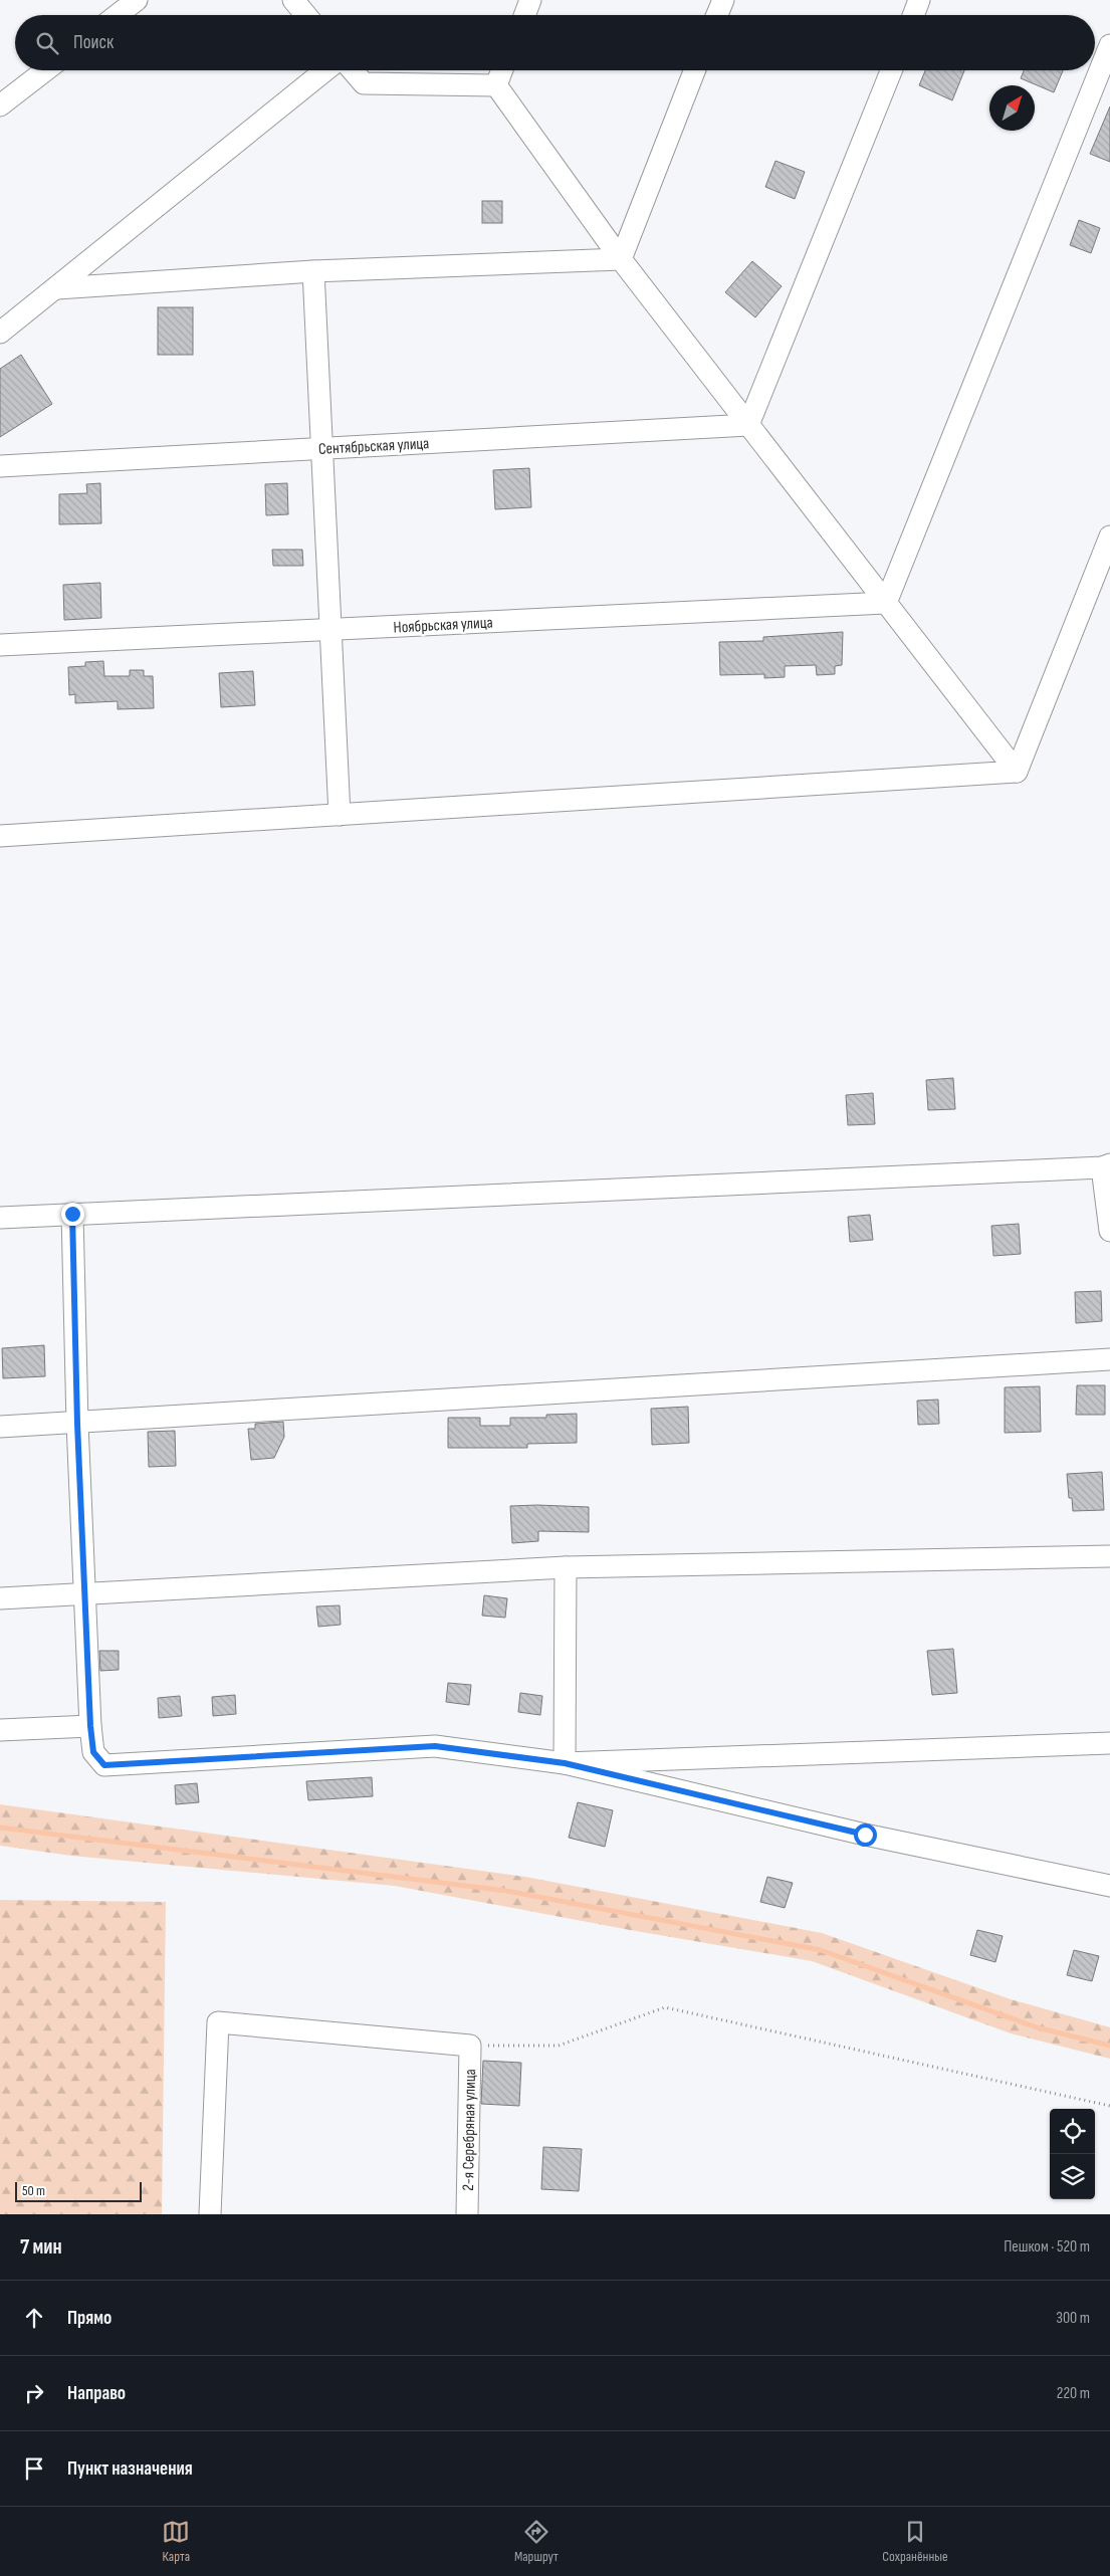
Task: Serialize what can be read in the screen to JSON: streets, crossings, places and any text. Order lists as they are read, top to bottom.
{
  "streets": {
    "street": ["Сентябрьская улица", "Ноябрьская улица", "2-я Серебряная улица"]
  },
  "scale_bar": "50 m",
  "north": "top right",
  "page": {
    "search": "Поиск",
    "scale": "50 m",
    "heading": ["7 мин", "Пешком · 520 m"],
    "list": [
      ["Прямо", "300 m"],
      ["Направо", "220 m"],
      "Пункт назначения"
    ],
    "nav": ["Карта", "Маршрут", "Сохранённые"]
  }
}
